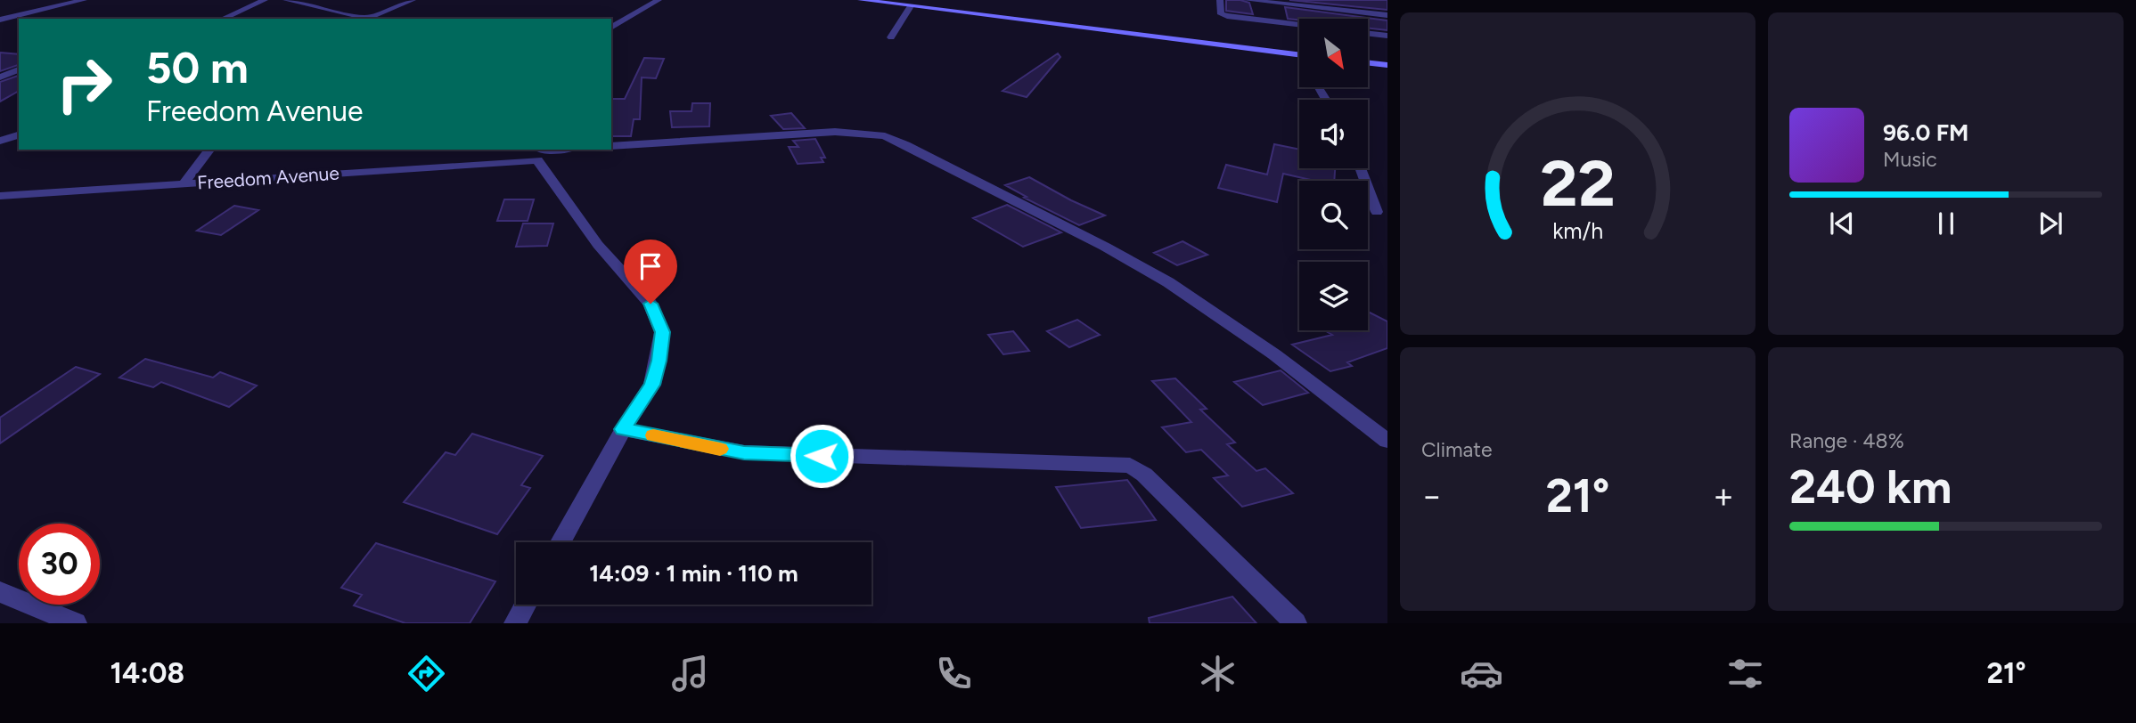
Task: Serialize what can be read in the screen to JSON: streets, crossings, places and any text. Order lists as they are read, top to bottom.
{
  "streets": {
    "street": ["Freedom Avenue"]
  },
  "north": "bottom right",
  "page": {
    "turn": ["50 m", "Freedom Avenue"],
    "song": ["96.0 FM", "Music"],
    "tile": [
      "Climate",
      ["Range · 48%", "240 km"]
    ],
    "heat": ["−", "21°", "+"],
    "limit": "30",
    "trip": "14:09 · 1 min · 110 m",
    "tabs": ["14:08", "21°"],
    "gauge": ["22", "km/h"]
  }
}
